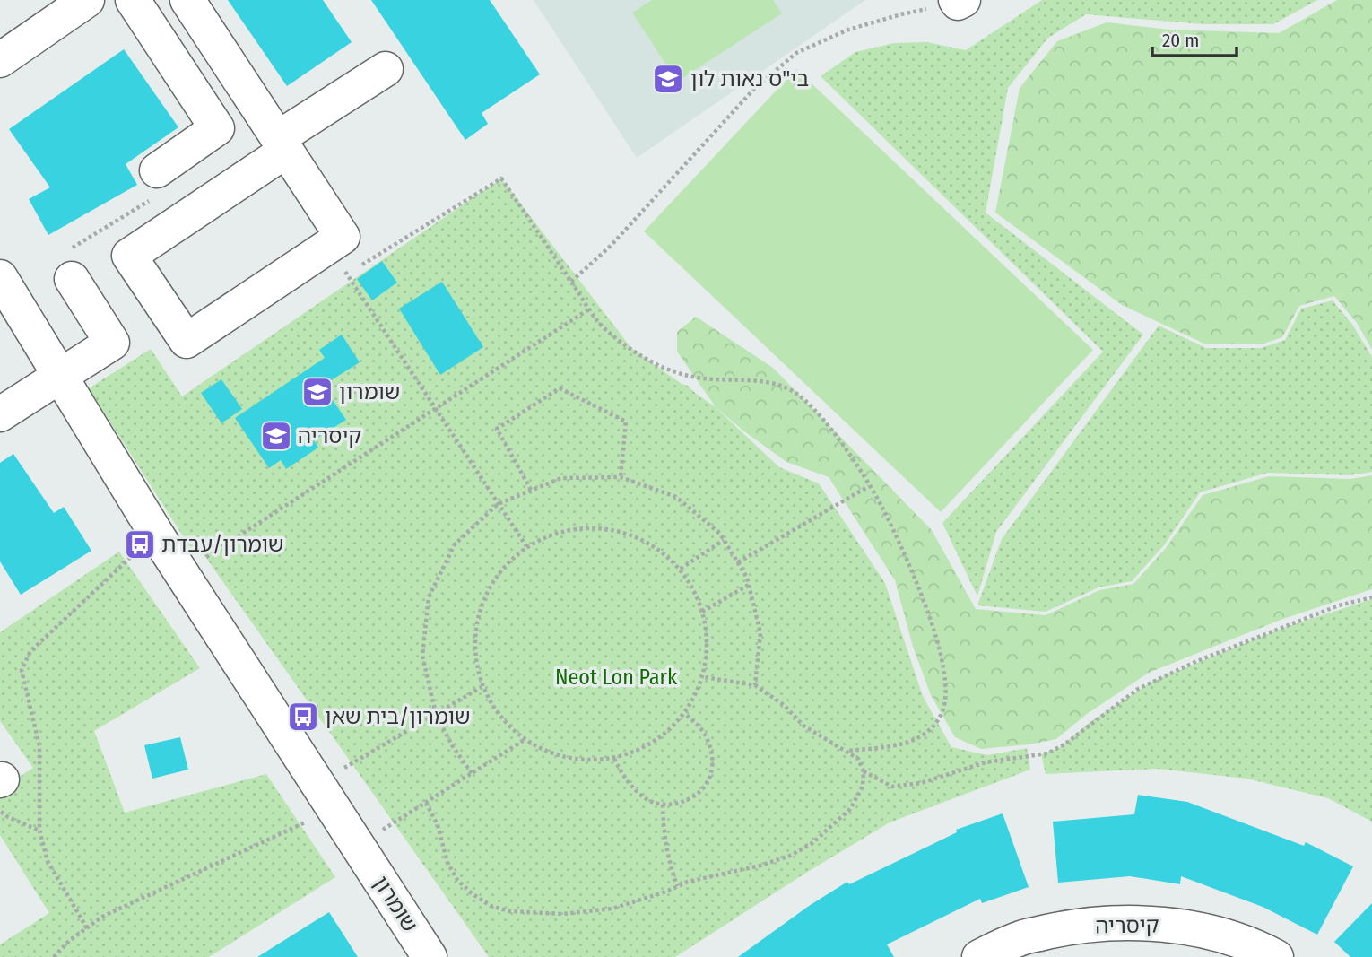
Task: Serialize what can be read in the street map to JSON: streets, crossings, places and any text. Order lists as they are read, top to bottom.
{
  "streets": {
    "street": ["שומרון", "קיסריה"]
  },
  "parks": ["Neot Lon Park"],
  "places": {
    "school or university": ["בי\"ס נאות לון", "שומרון", "קיסריה"],
    "bus stop": ["שומרון/עבדת", "שומרון/בית שאן"]
  },
  "scale_bar": "20 m"
}
